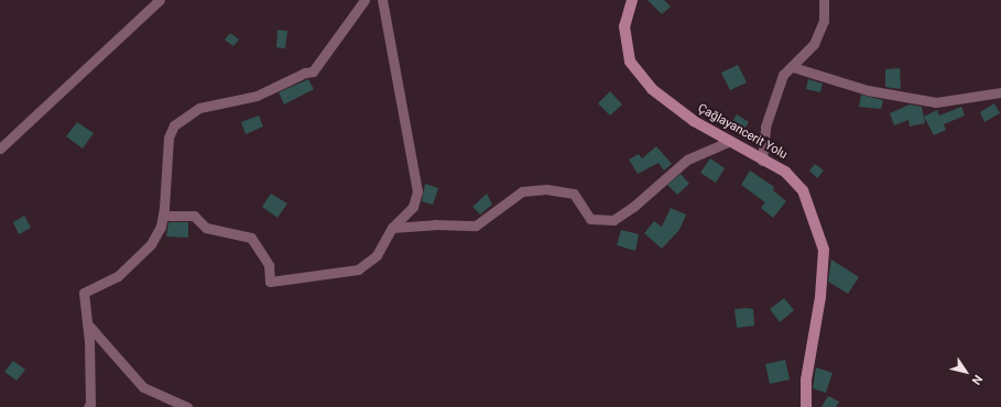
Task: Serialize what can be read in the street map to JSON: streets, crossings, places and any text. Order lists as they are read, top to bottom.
{
  "streets": {
    "main road": ["Çağlayancerit Yolu"]
  },
  "north": "bottom right"
}
